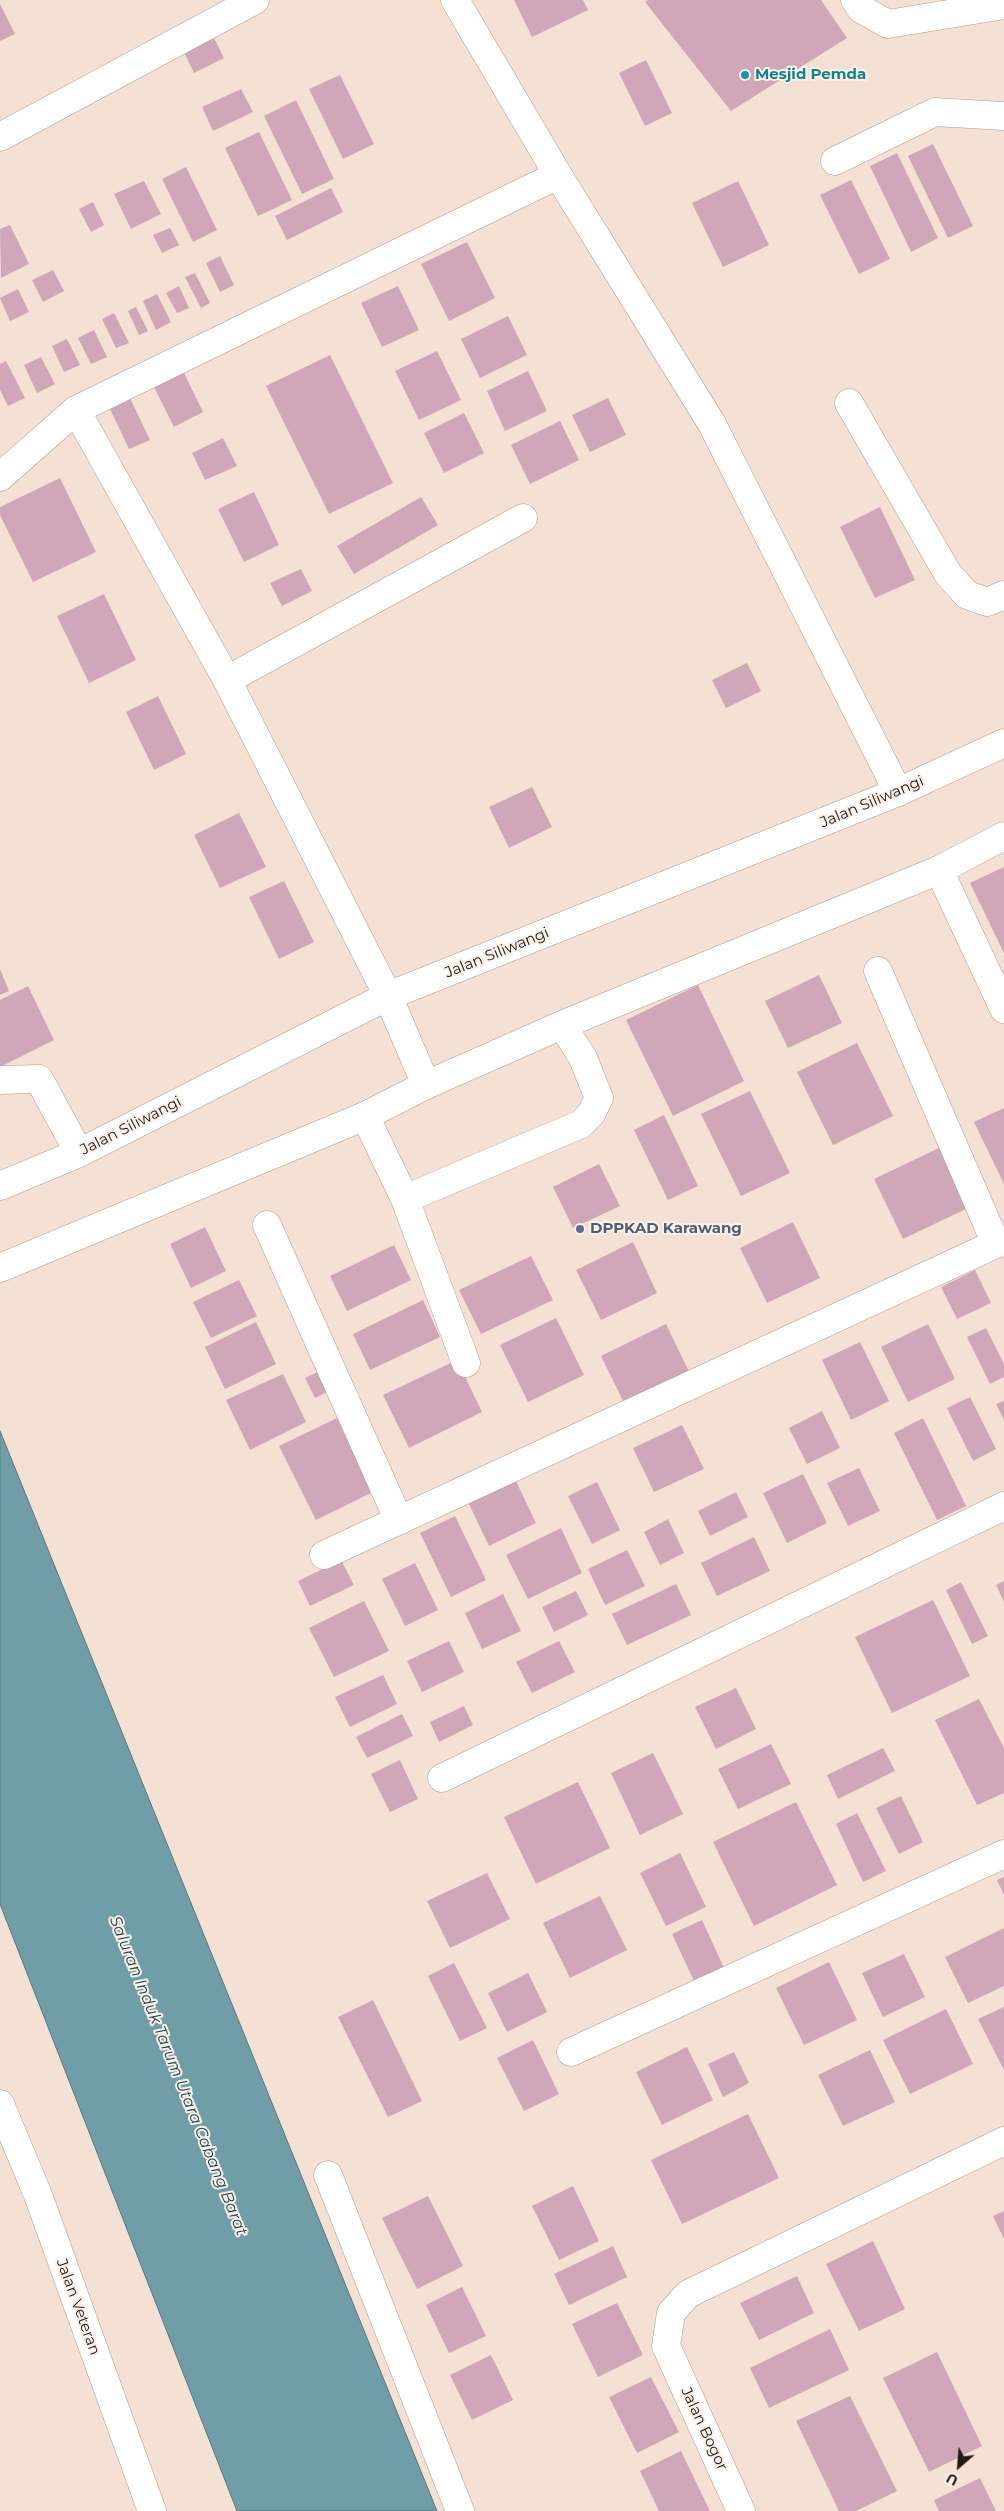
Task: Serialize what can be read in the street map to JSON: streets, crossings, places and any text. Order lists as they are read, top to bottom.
{
  "streets": {
    "street": ["Jalan Siliwangi", "Jalan Veteran", "Jalan Bogor"]
  },
  "water": ["Saluran Induk Tarum Utara Cabang Barat"],
  "places": ["Mesjid Pemda", "DPPKAD Karawang"],
  "north": "bottom left"
}
